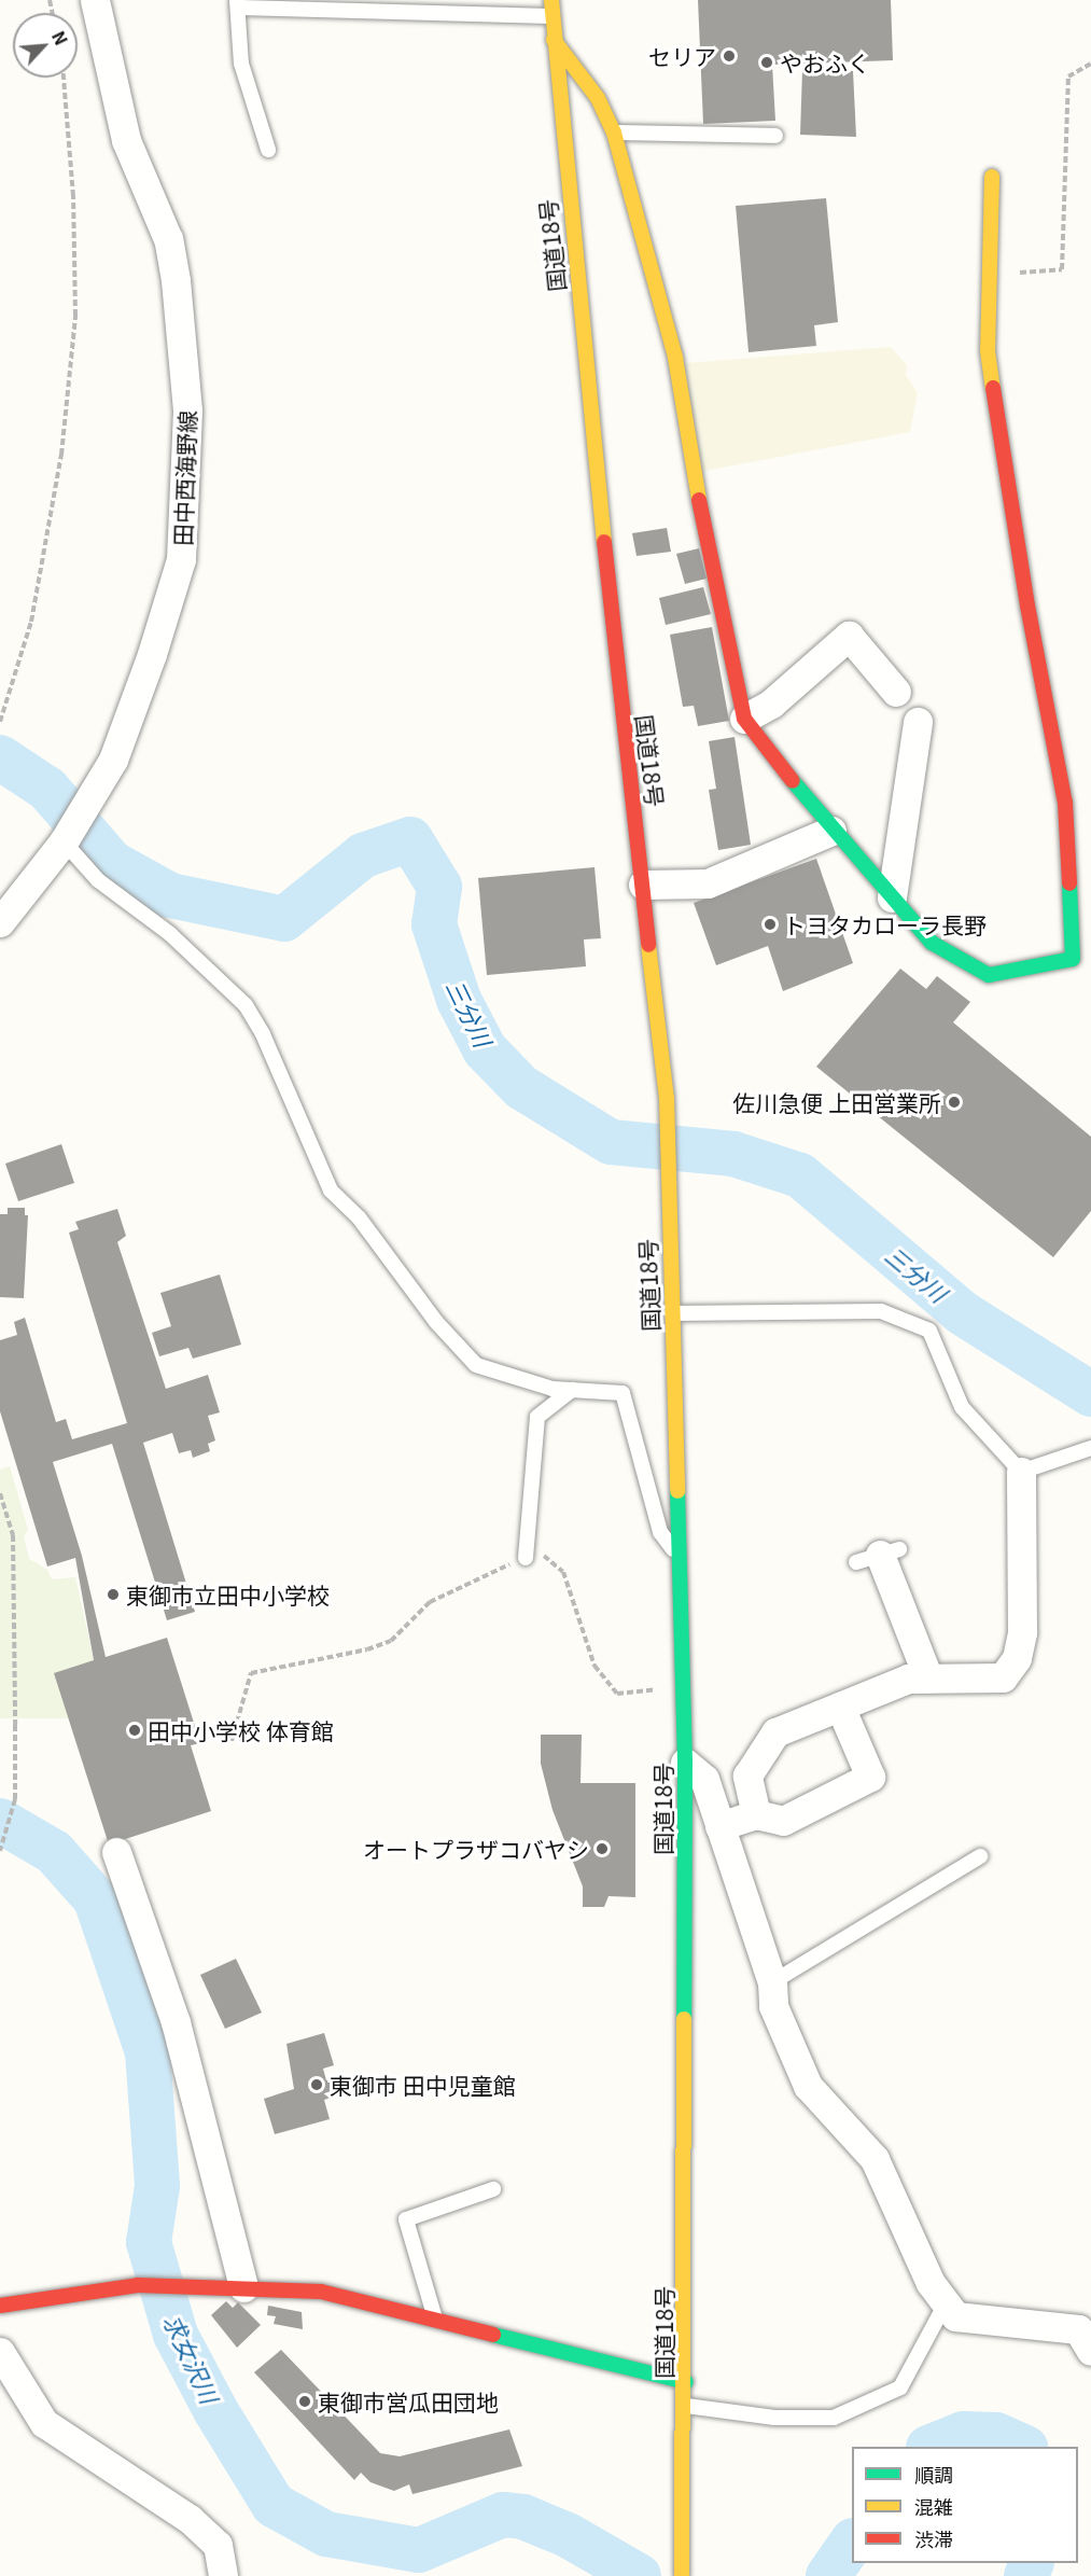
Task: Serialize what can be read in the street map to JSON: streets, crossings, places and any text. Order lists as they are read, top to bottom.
{
  "streets": {
    "main road": ["国道18号"],
    "street": ["田中西海野線"]
  },
  "water": ["三分川", "求女沢川"],
  "places": [
    "セリア",
    "やおふく",
    "トヨタカローラ長野",
    "佐川急便 上田営業所",
    "東御市立田中小学校",
    "田中小学校 体育館",
    "オートプラザコバヤシ",
    "東御市 田中児童館",
    "東御市営瓜田団地"
  ],
  "legend": ["順調", "混雑", "渋滞"],
  "north": "top right"
}
